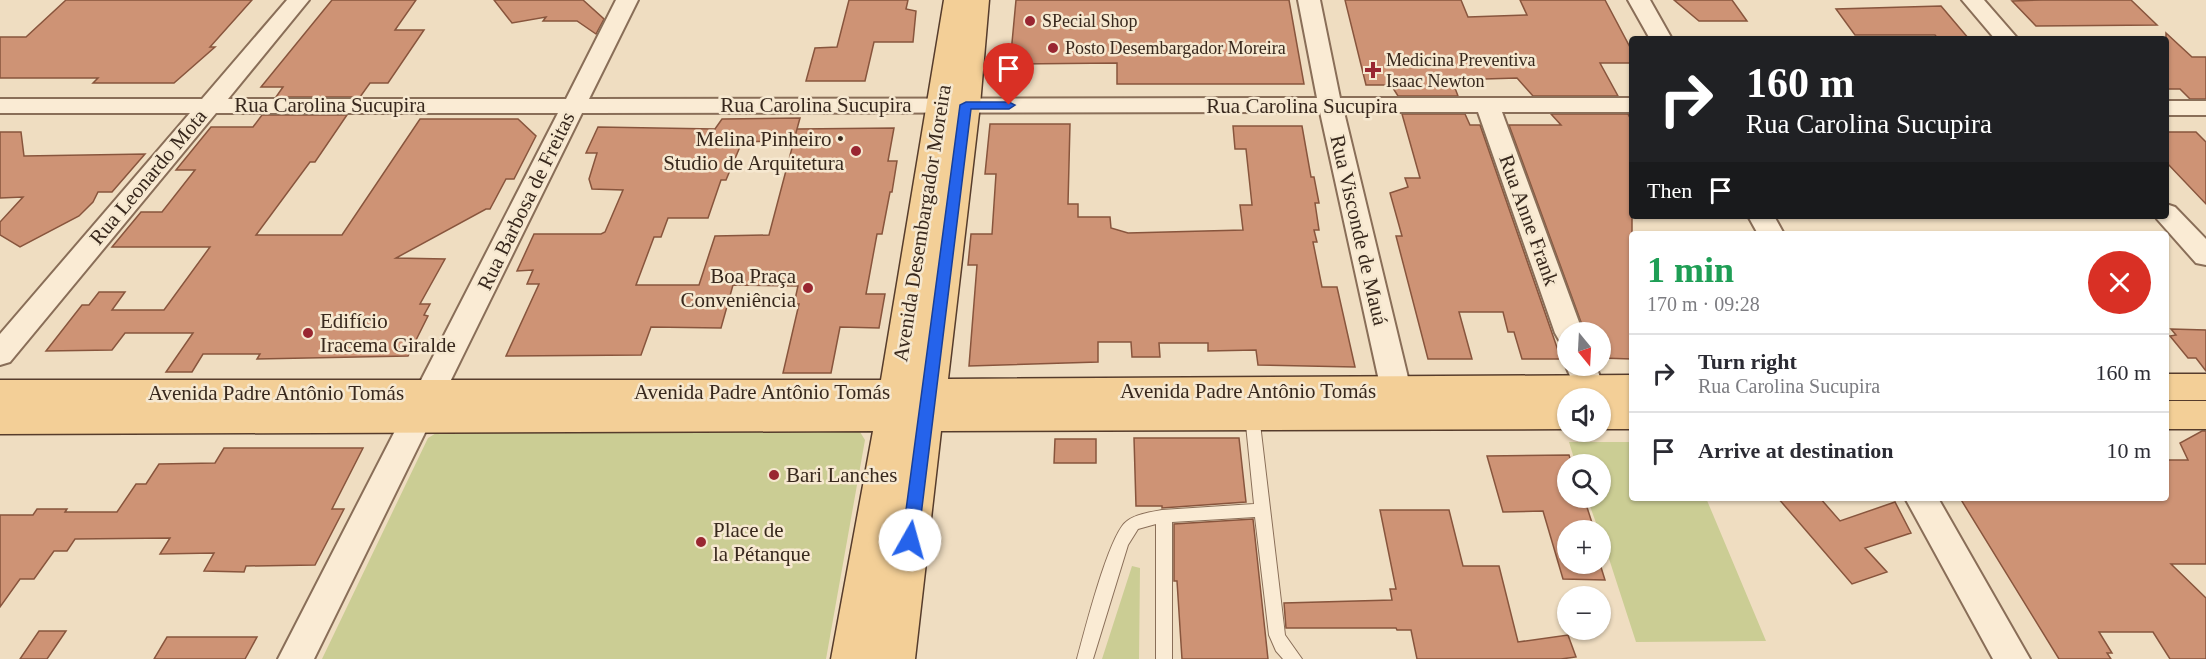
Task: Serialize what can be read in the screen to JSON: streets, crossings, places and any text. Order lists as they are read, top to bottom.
{
  "streets": {
    "main road": ["Avenida Desembargador Moreira", "Avenida Padre Antônio Tomás"],
    "street": [
      "Rua Carolina Sucupira",
      "Rua Leonardo Mota",
      "Rua Barbosa de Freitas",
      "Rua Anne Frank",
      "Rua Visconde de Mauá"
    ]
  },
  "crossings": [
    ["Rua Carolina Sucupira", "Rua Leonardo Mota"],
    ["Rua Carolina Sucupira", "Rua Barbosa de Freitas"],
    ["Rua Carolina Sucupira", "Rua Anne Frank"],
    ["Rua Carolina Sucupira", "Avenida Desembargador Moreira"],
    ["Rua Carolina Sucupira", "Rua Visconde de Mauá"],
    ["Rua Barbosa de Freitas", "Avenida Padre Antônio Tomás"],
    ["Avenida Desembargador Moreira", "Avenida Padre Antônio Tomás"],
    ["Rua Visconde de Mauá", "Avenida Padre Antônio Tomás"]
  ],
  "places": {
    "other": [
      "SPecial Shop",
      "Posto Desembargador Moreira",
      "Melina Pinheiro • Studio de Arquitetura",
      "Boa Praça Conveniência",
      "Edifício Iracema Giralde",
      "Bari Lanches",
      "Place de la Pétanque"
    ],
    "health": ["Medicina Preventiva Isaac Newton"]
  },
  "north": "bottom",
  "page": {
    "turn": ["160 m", "Rua Carolina Sucupira"],
    "then": "Then",
    "heading": ["1 min", "170 m · 09:28"],
    "map_buttons": ["+", "−"],
    "list": [
      {
        "name": "Turn right",
        "note": "Rua Carolina Sucupira",
        "value": "160 m"
      },
      {
        "name": "Arrive at destination",
        "value": "10 m"
      }
    ]
  }
}
